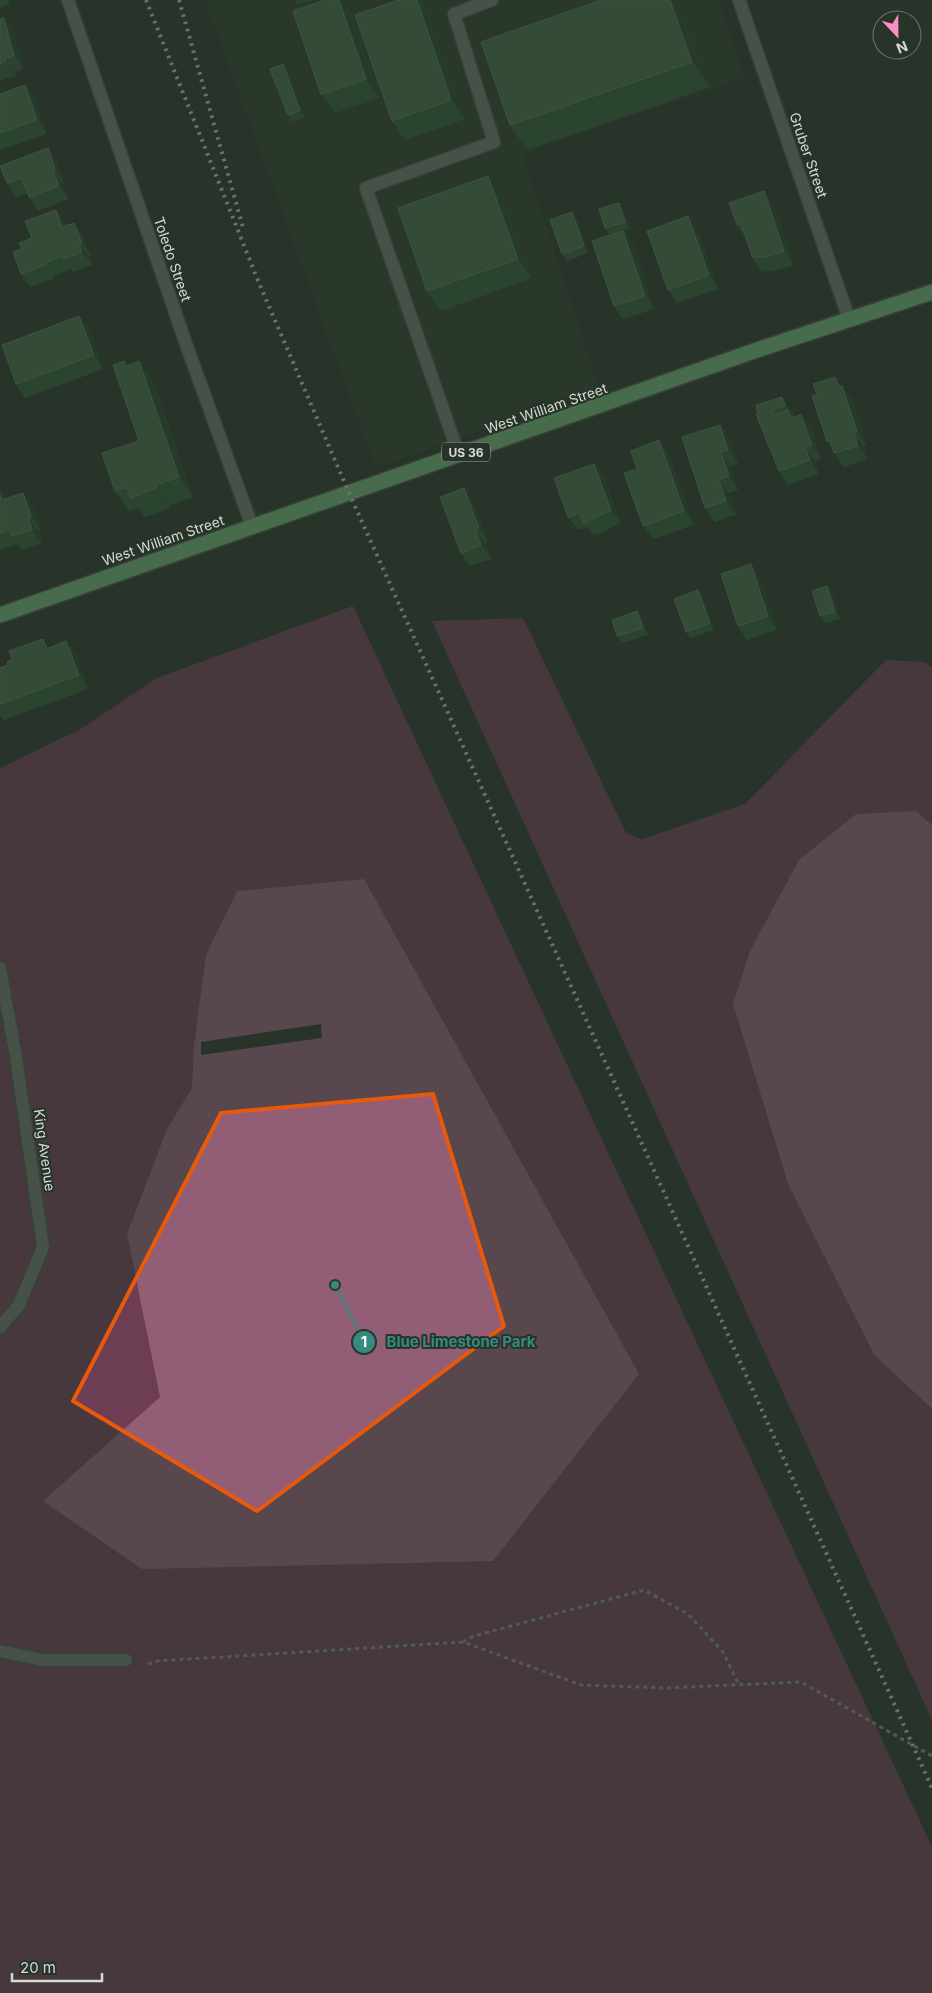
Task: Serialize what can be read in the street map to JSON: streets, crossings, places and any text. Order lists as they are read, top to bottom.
{
  "streets": {
    "highway": ["West William Street", "US 36"],
    "street": ["Gruber Street", "Toledo Street", "King Avenue"]
  },
  "crossings": [
    ["Gruber Street", "West William Street"],
    ["Toledo Street", "West William Street"]
  ],
  "places": ["Blue Limestone Park"],
  "scale_bar": "20 m",
  "north": "bottom"
}
